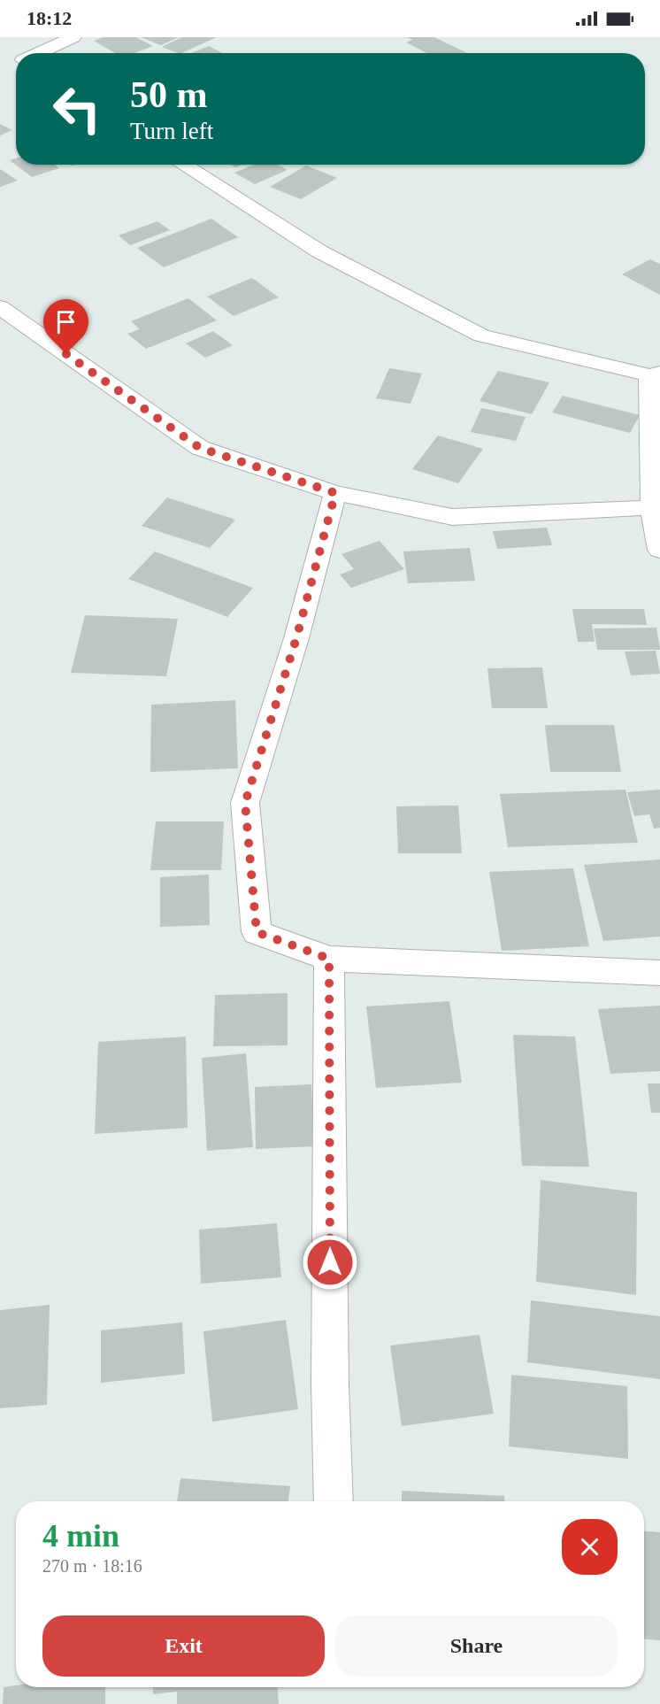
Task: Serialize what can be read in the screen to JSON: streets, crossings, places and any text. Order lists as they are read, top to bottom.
{
  "page": {
    "status": "18:12",
    "turn": ["50 m", "Turn left"],
    "heading": ["4 min", "270 m · 18:16"],
    "buttons": ["Exit", "Share"]
  }
}
